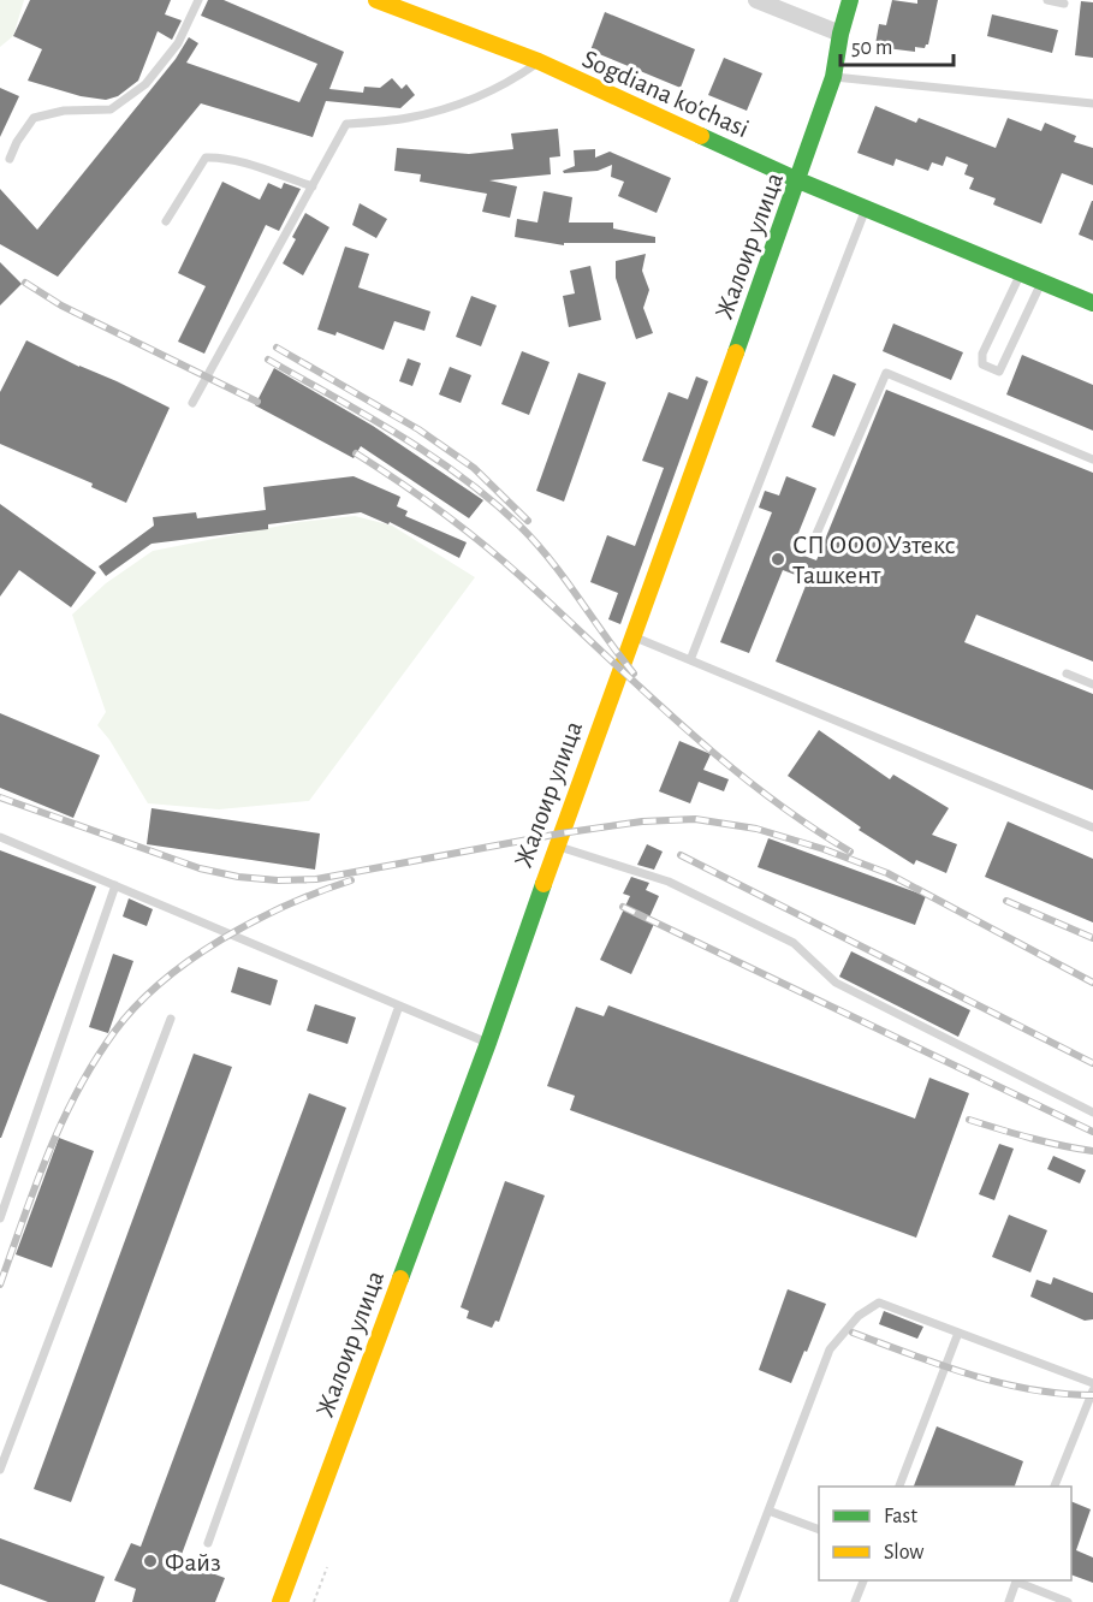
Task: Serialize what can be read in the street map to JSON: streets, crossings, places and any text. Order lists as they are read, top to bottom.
{
  "streets": {
    "street": ["Sogdiana ko'chasi", "Жалоир улица"]
  },
  "crossings": [
    ["Sogdiana ko'chasi", "Жалоир улица"]
  ],
  "places": ["СП ООО Узтекс Ташкент", "Файз"],
  "legend": ["Fast", "Slow"],
  "scale_bar": "50 m"
}
